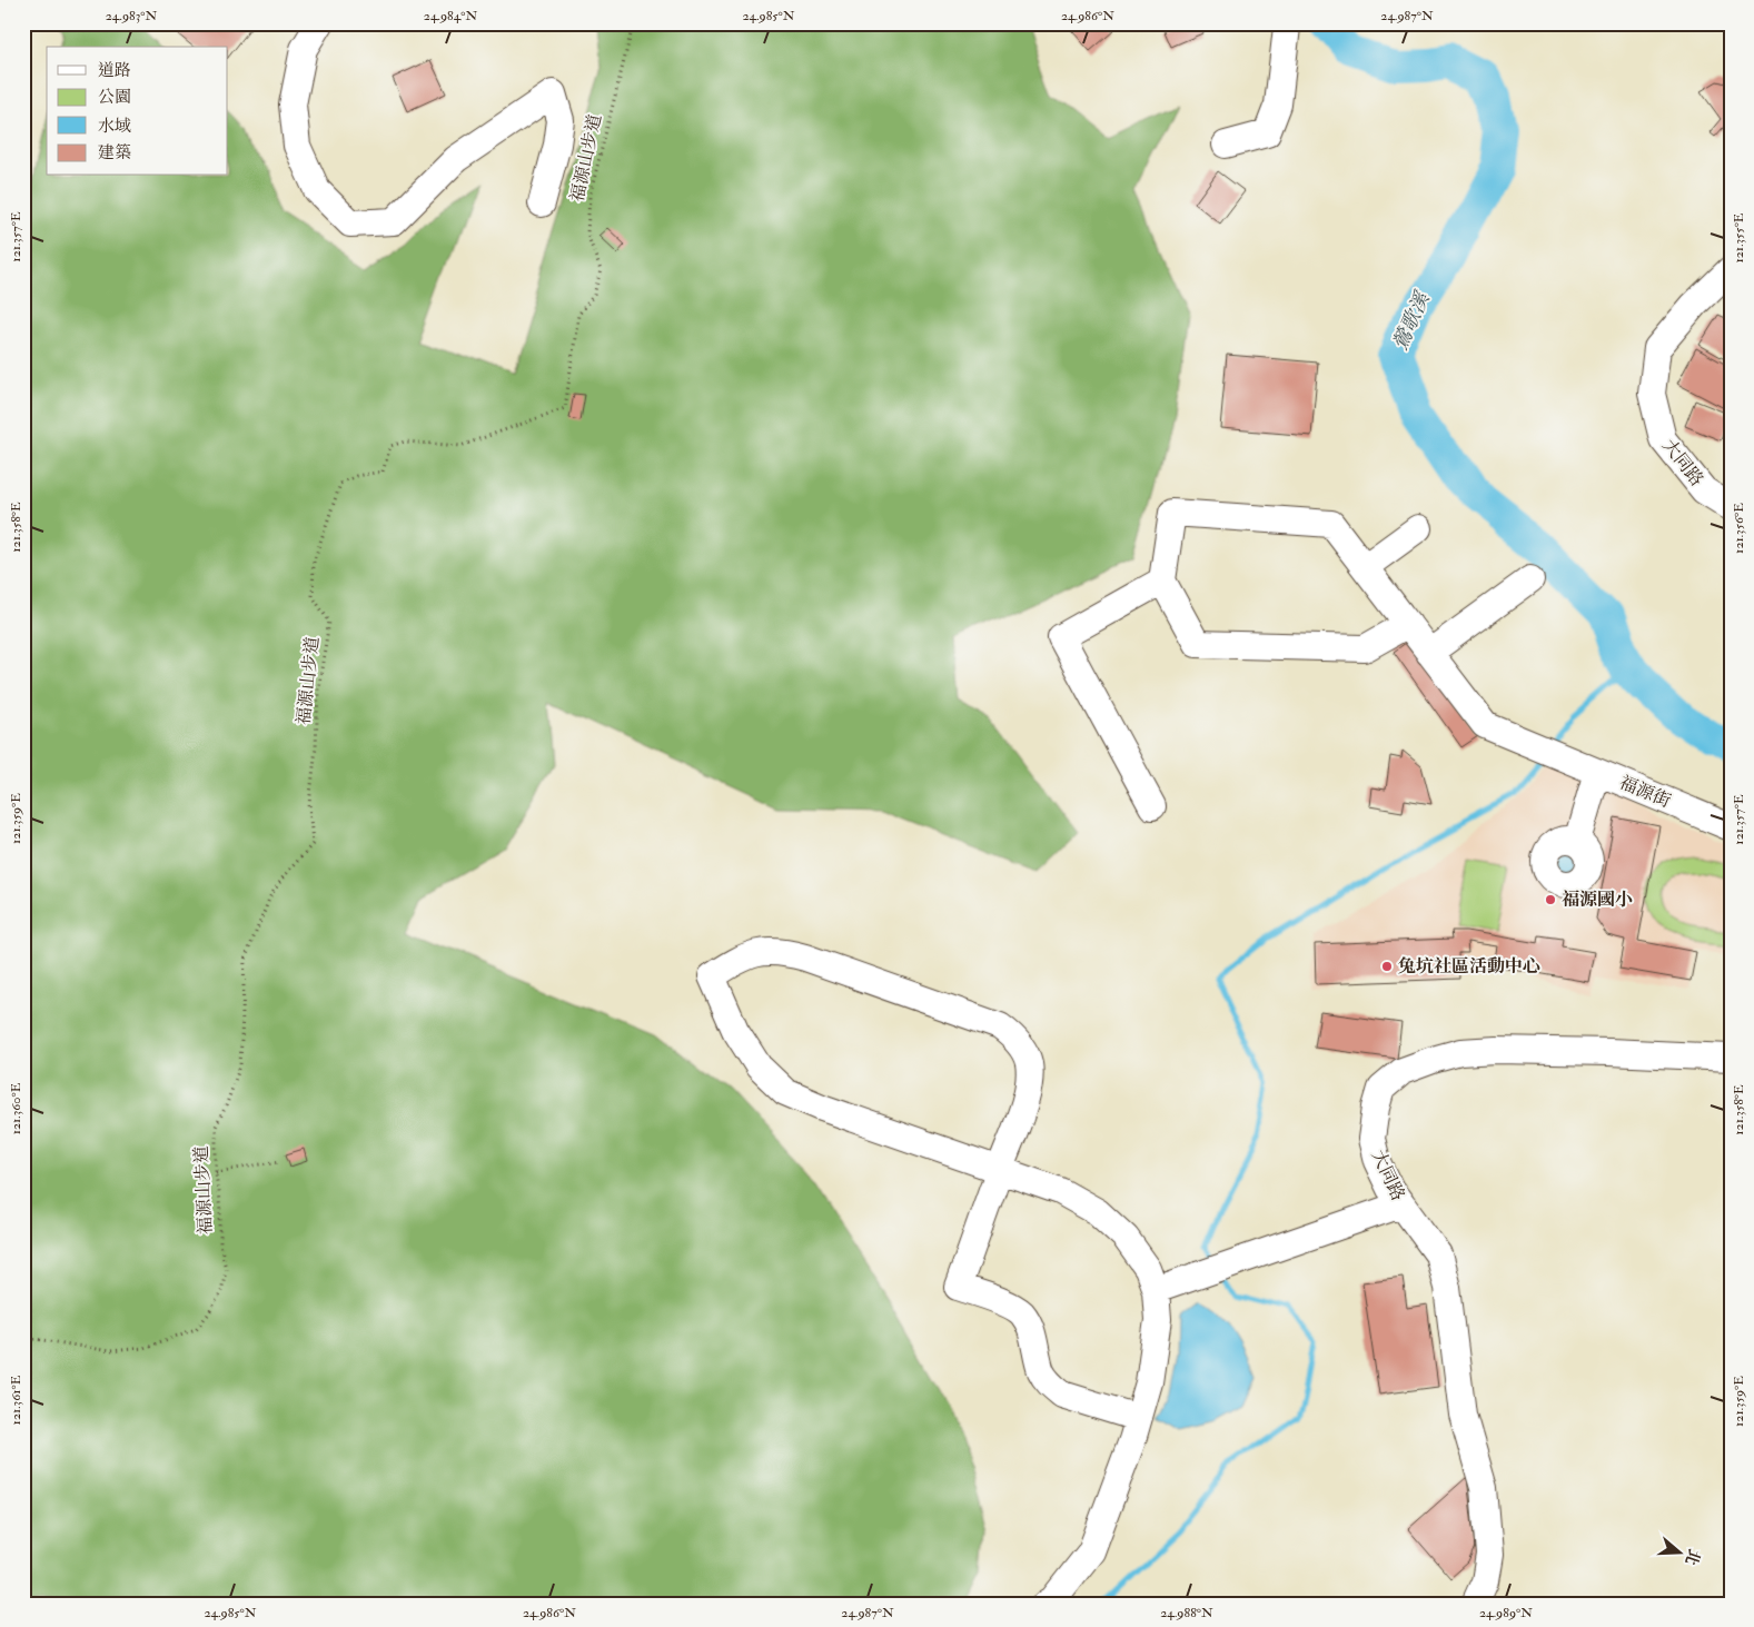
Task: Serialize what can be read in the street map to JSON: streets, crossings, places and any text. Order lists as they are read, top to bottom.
{
  "streets": {
    "street": ["大同路", "福源街"],
    "path": ["福源山步道"]
  },
  "water": ["鶯歌溪"],
  "places": ["福源國小", "兔坑社區活動中心"],
  "legend": [
    "道路",
    "公園",
    "水域",
    "建築"
  ],
  "north": "right",
  "coordinates": [
    "24.983°N",
    "24.984°N",
    "24.985°N",
    "24.986°N",
    "24.987°N",
    "121.357°E",
    "121.355°E",
    "121.358°E",
    "121.356°E",
    "121.359°E",
    "121.360°E",
    "121.361°E",
    "24.988°N",
    "24.989°N"
  ]
}
